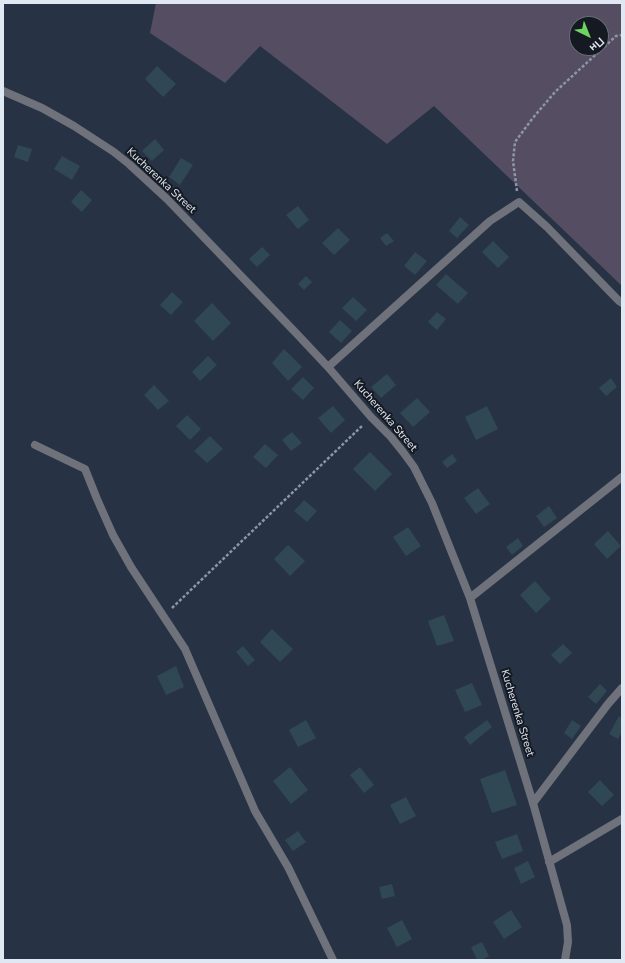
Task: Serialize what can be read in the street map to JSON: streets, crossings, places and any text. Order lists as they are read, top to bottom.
{
  "streets": {
    "street": ["Kucherenka Street"]
  },
  "north": "bottom right"
}
